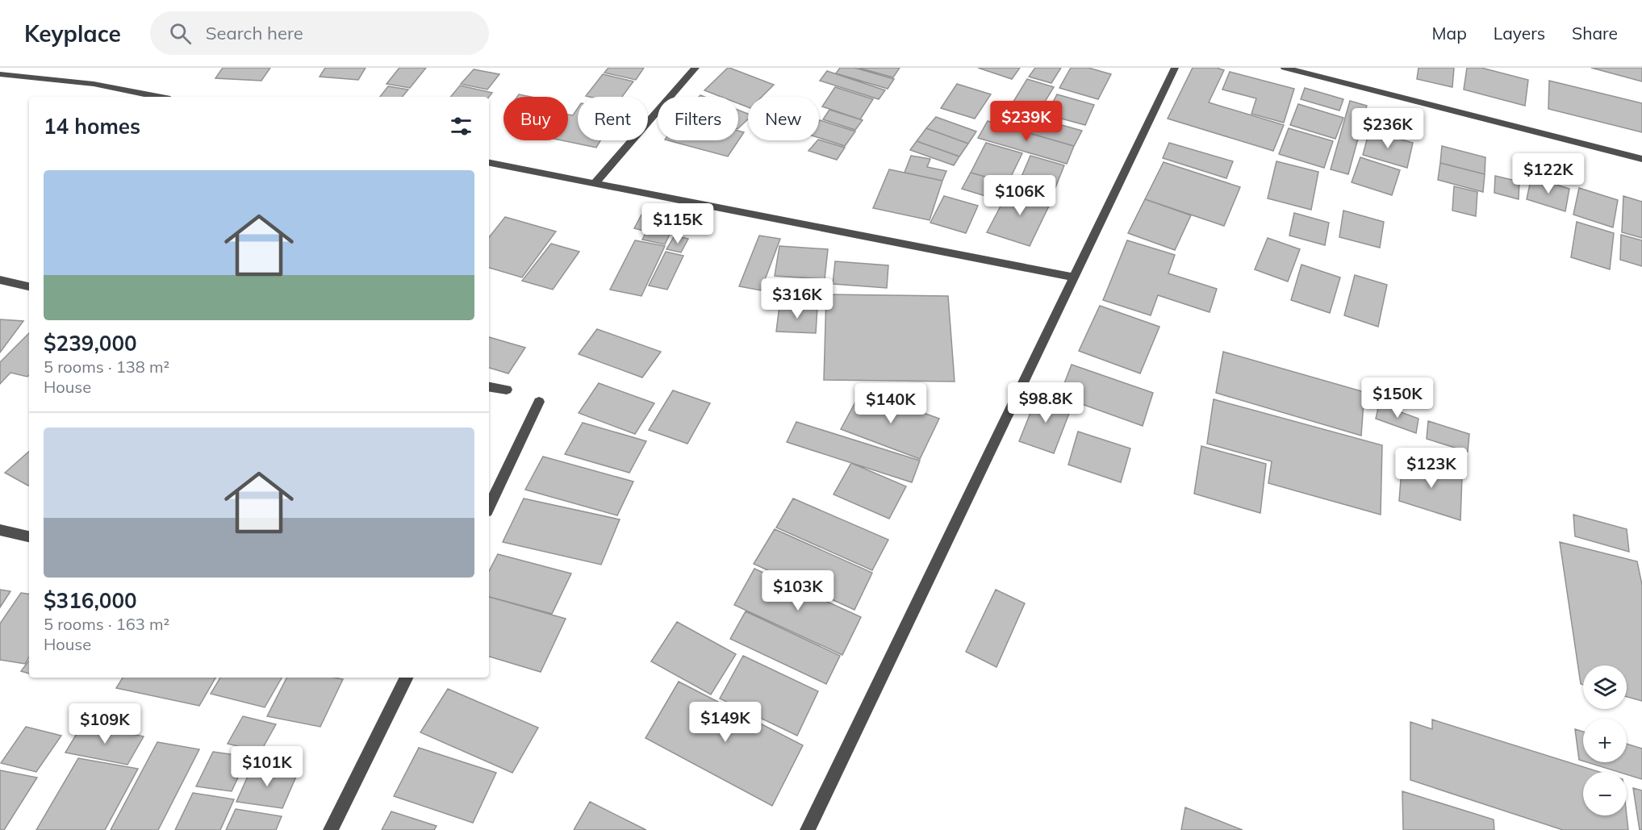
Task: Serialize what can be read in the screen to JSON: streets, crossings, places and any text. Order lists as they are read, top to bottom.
{
  "page": {
    "header": "Keyplace",
    "search": "Search here",
    "nav": ["Map", "Layers", "Share"],
    "chip": [
      "Buy",
      "Rent",
      "Filters",
      "New"
    ],
    "heading": "14 homes",
    "price": [
      "$239K",
      "$236K",
      "$122K",
      "$106K",
      "$115K",
      "$316K",
      "$150K",
      "$98.8K",
      "$140K",
      "$123K",
      "$103K",
      "$149K",
      "$109K",
      "$101K"
    ],
    "list": [
      {
        "name": "$239,000",
        "note": "5 rooms · 138 m² · House"
      },
      {
        "name": "$316,000",
        "note": "5 rooms · 163 m² · House"
      }
    ],
    "map_buttons": ["+", "−"]
  }
}
